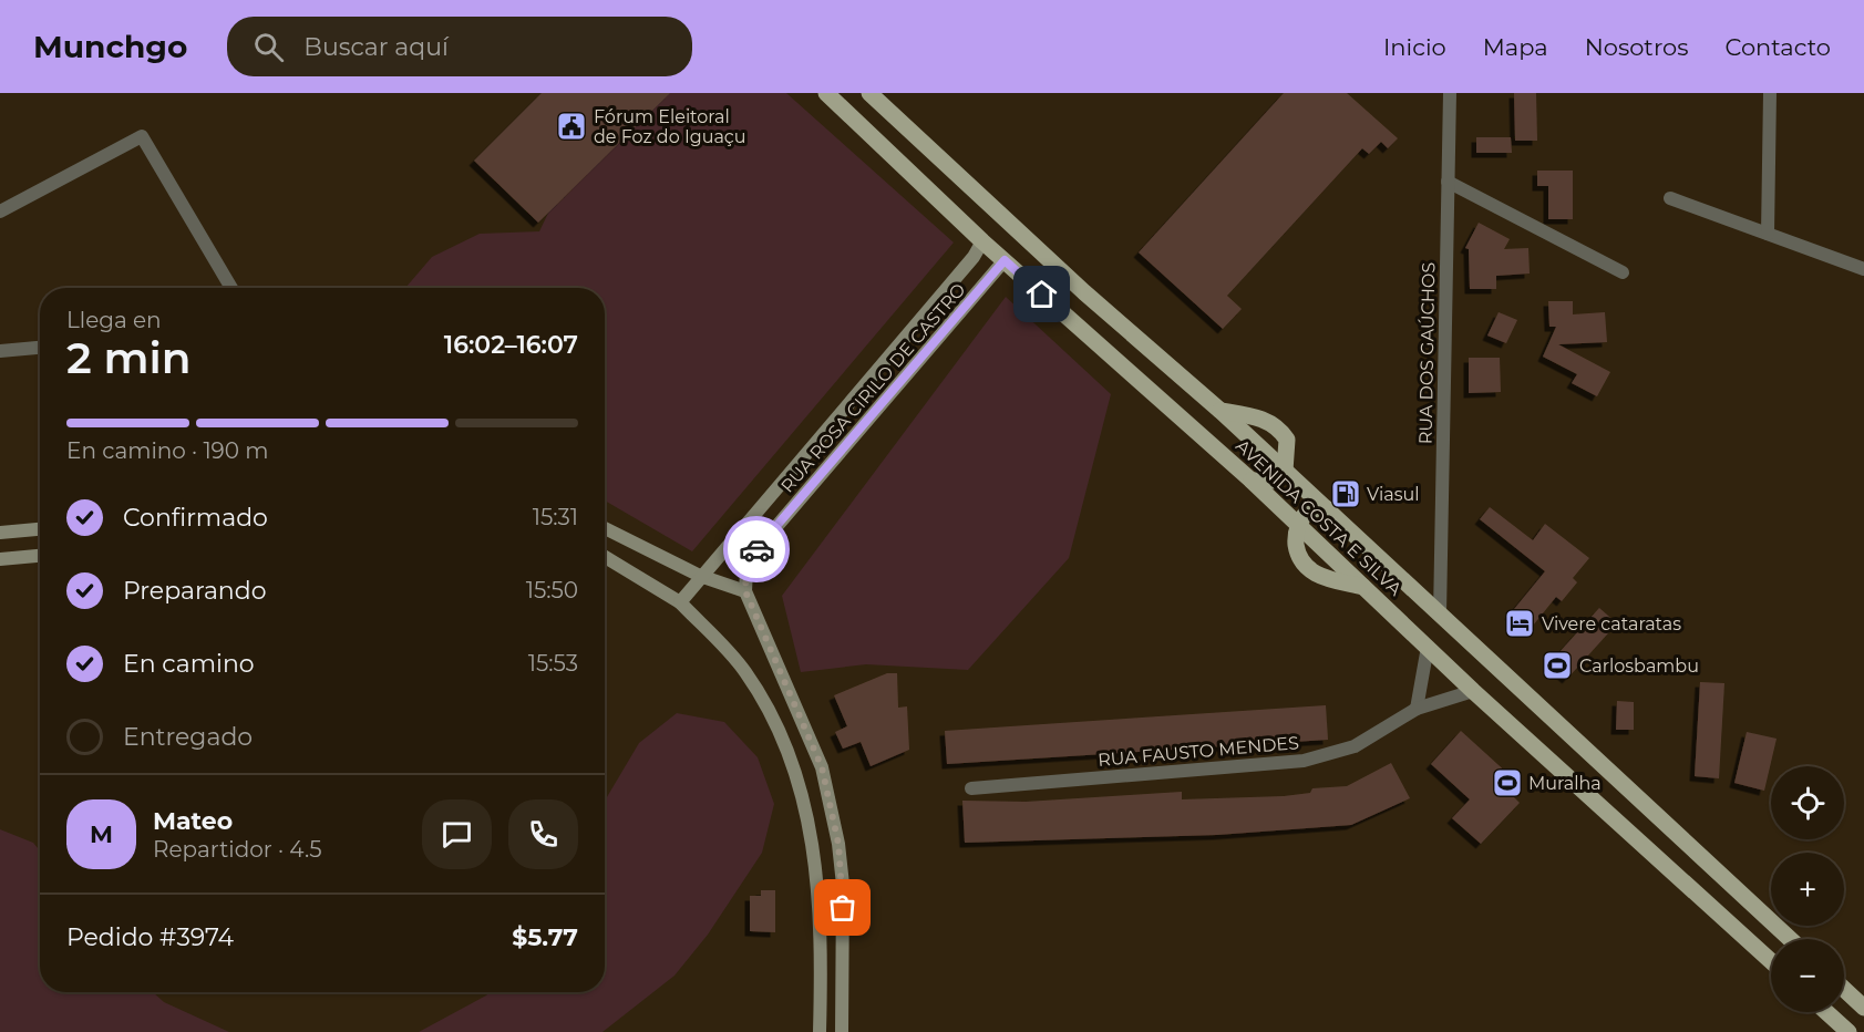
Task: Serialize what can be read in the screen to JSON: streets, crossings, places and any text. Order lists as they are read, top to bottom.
{
  "streets": {
    "main road": ["RUA ROSA CIRILO DE CASTRO", "AVENIDA COSTA E SILVA"],
    "street": ["RUA DOS GAÚCHOS", "RUA FAUSTO MENDES"]
  },
  "crossings": [
    ["RUA DOS GAÚCHOS", "AVENIDA COSTA E SILVA"],
    ["RUA ROSA CIRILO DE CASTRO", "AVENIDA COSTA E SILVA"],
    ["AVENIDA COSTA E SILVA", "RUA FAUSTO MENDES"]
  ],
  "places": {
    "public building": ["Fórum Eleitoral de Foz do Iguaçu"],
    "fuel station": ["Viasul"],
    "hotel": ["Vivere cataratas"],
    "sports": ["Carlosbambu", "Muralha"]
  },
  "page": {
    "header": "Munchgo",
    "search": "Buscar aquí",
    "nav": [
      "Inicio",
      "Mapa",
      "Nosotros",
      "Contacto"
    ],
    "heading": ["2 min", "Llega en", "16:02–16:07"],
    "panel": [
      "Mateo",
      "Repartidor · 4.5",
      "Pedido #3974",
      "$5.77"
    ],
    "bar": "En camino · 190 m",
    "list": [
      ["Confirmado", "15:31"],
      ["Preparando", "15:50"],
      ["En camino", "15:53"],
      "Entregado"
    ],
    "map_buttons": ["+", "−"],
    "round": "M"
  }
}
